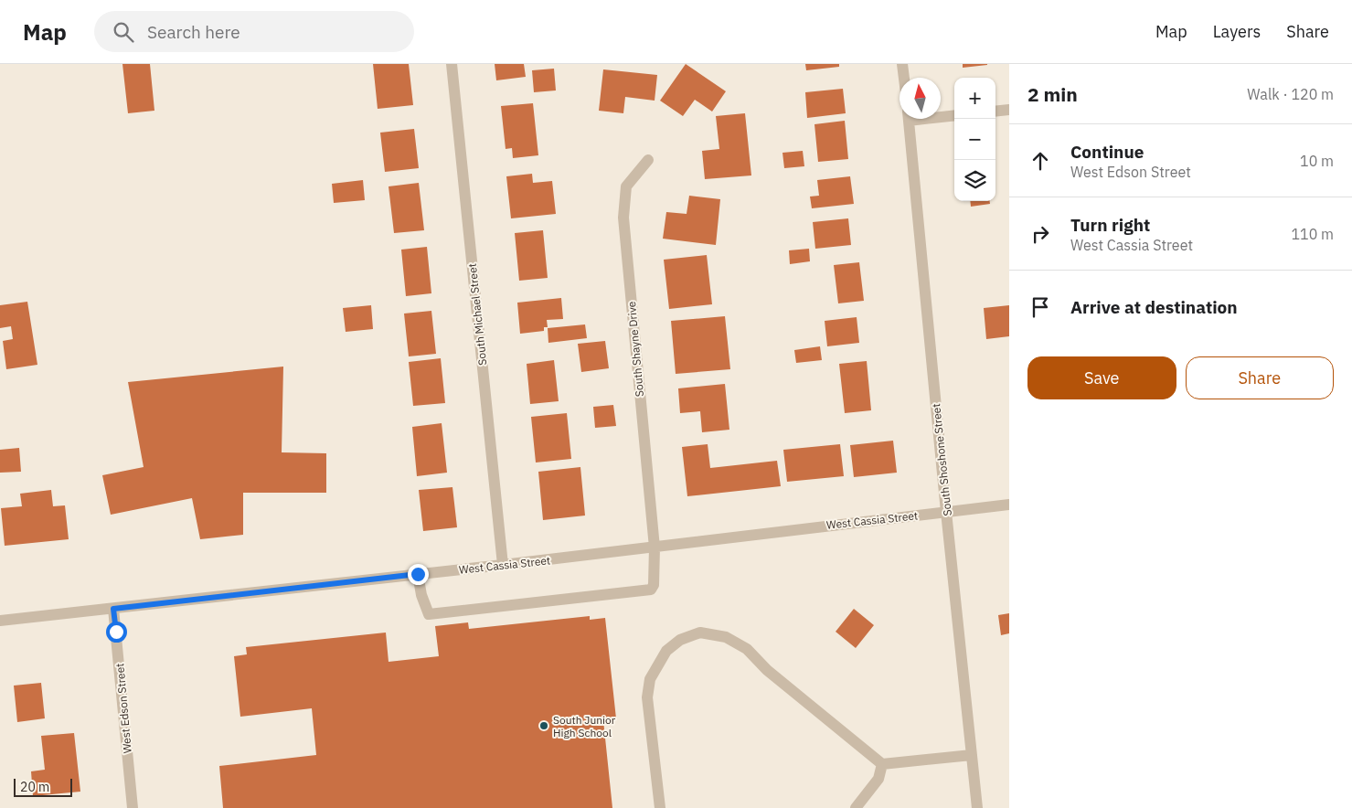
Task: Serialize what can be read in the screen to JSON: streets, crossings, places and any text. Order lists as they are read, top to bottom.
{
  "streets": {
    "street": [
      "South Michael Street",
      "South Shayne Drive",
      "South Shoshone Street",
      "West Cassia Street",
      "West Edson Street"
    ]
  },
  "crossings": [
    ["South Michael Street", "West Cassia Street"],
    ["South Shayne Drive", "West Cassia Street"],
    ["South Shoshone Street", "West Cassia Street"],
    ["West Cassia Street", "West Edson Street"]
  ],
  "places": ["South Junior High School"],
  "scale_bar": "20 m",
  "north": "top",
  "page": {
    "header": "Map",
    "search": "Search here",
    "nav": ["Map", "Layers", "Share"],
    "heading": ["2 min", "Walk · 120 m"],
    "map_buttons": ["+", "−"],
    "list": [
      ["Continue", "West Edson Street", "10 m"],
      ["Turn right", "West Cassia Street", "110 m"],
      "Arrive at destination"
    ],
    "buttons": ["Save", "Share"],
    "scale": "20 m"
  }
}
